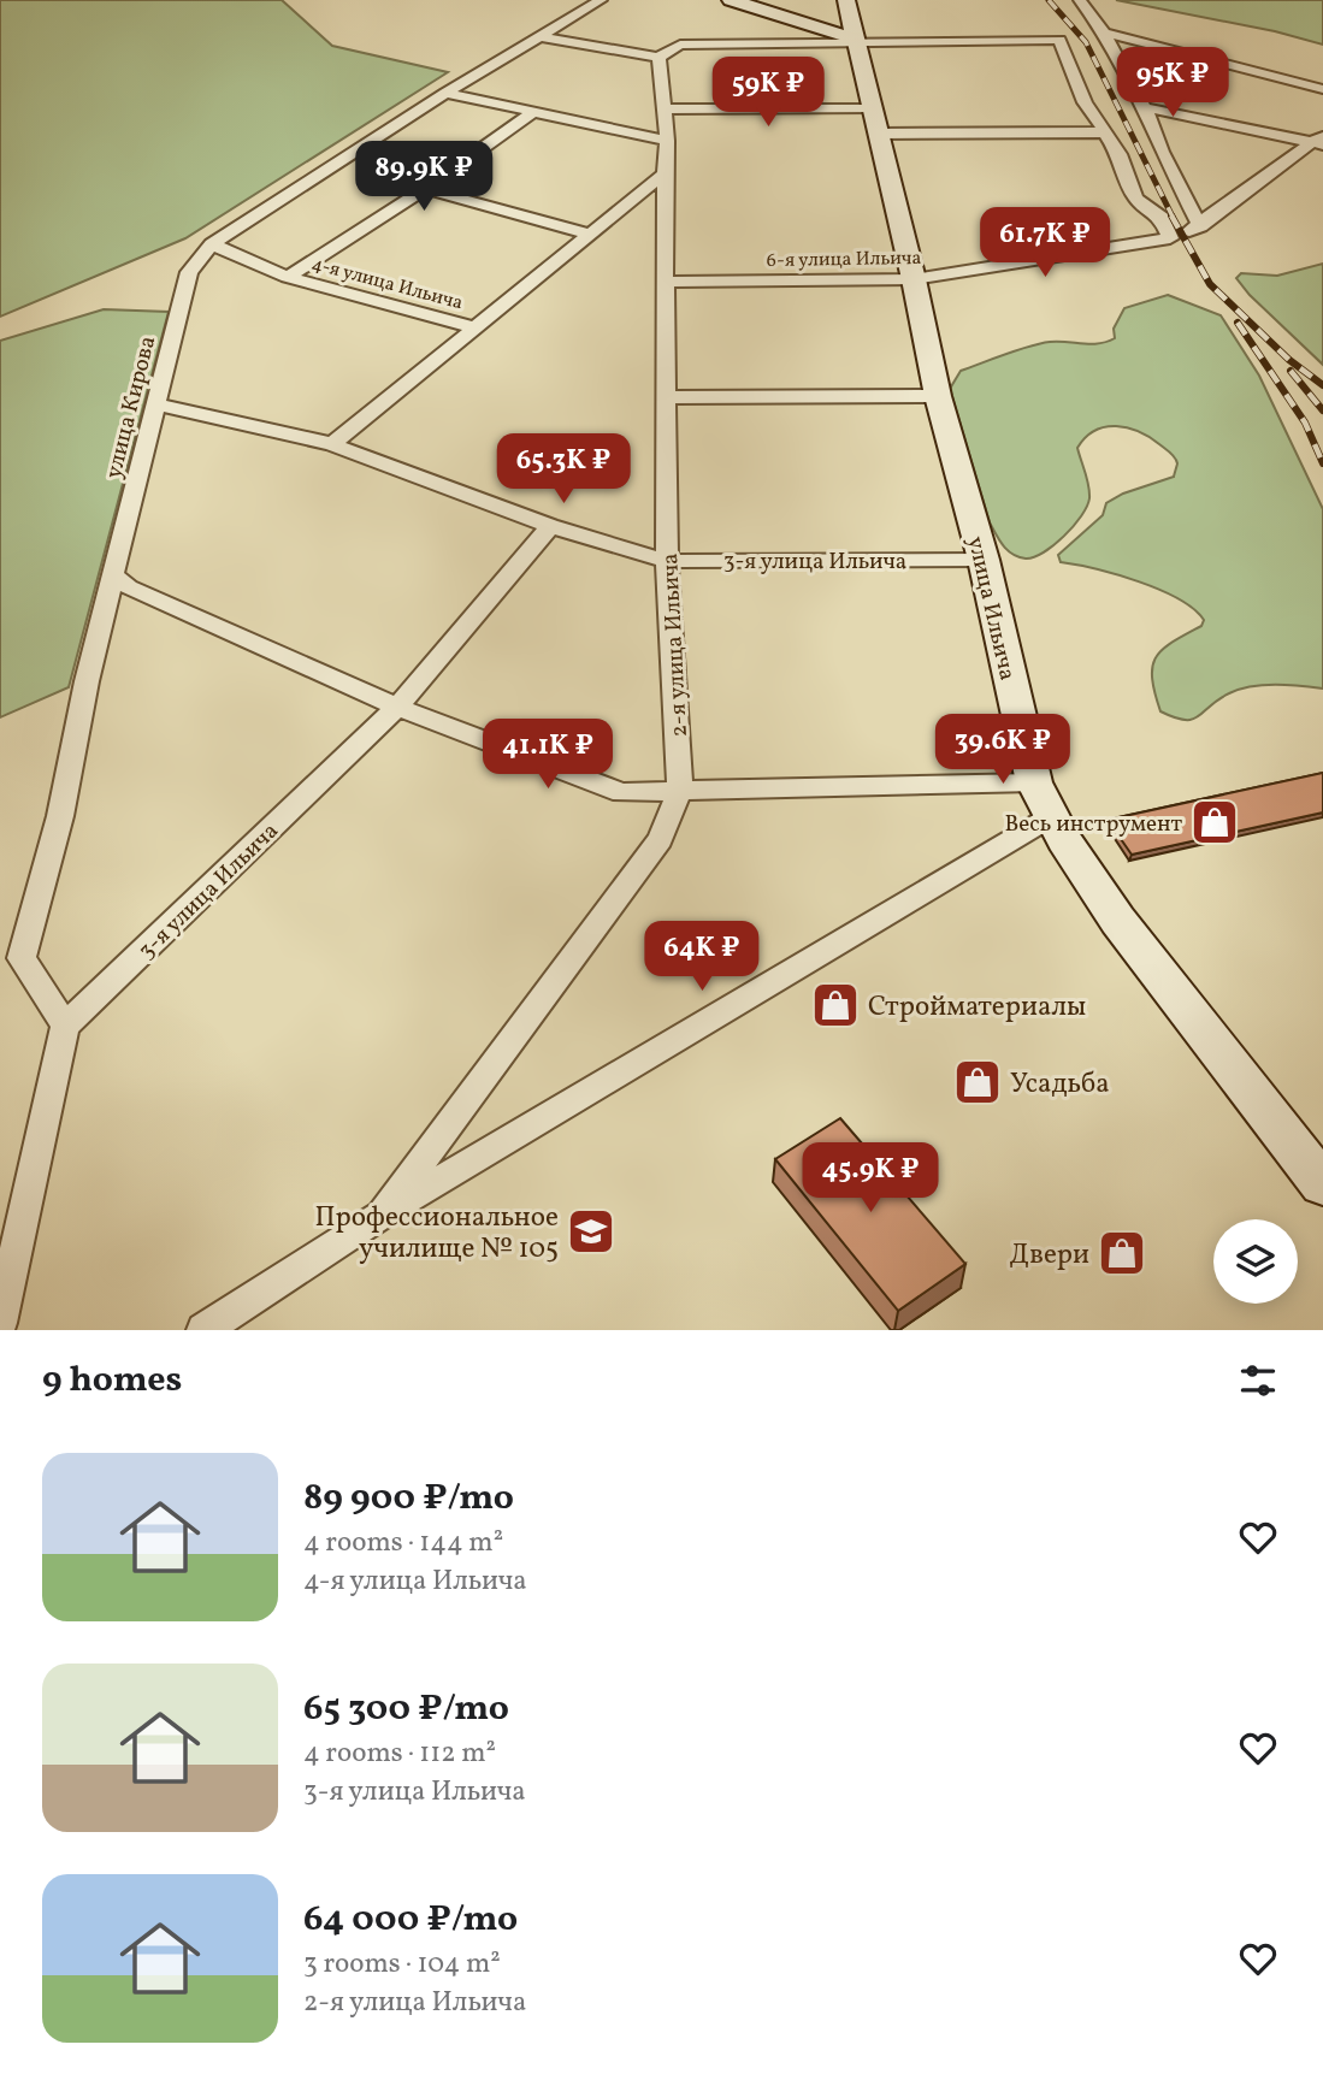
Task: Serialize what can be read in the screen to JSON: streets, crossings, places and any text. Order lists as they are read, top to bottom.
{
  "streets": {
    "main road": ["улица Ильича"],
    "street": [
      "6-я улица Ильича",
      "4-я улица Ильича",
      "улица Кирова",
      "3-я улица Ильича",
      "2-я улица Ильича"
    ]
  },
  "crossings": [
    ["6-я улица Ильича", "улица Ильича"],
    ["6-я улица Ильича", "2-я улица Ильича"],
    ["4-я улица Ильича", "улица Кирова"],
    ["улица Кирова", "3-я улица Ильича"],
    ["3-я улица Ильича", "улица Ильича"],
    ["3-я улица Ильича", "2-я улица Ильича"]
  ],
  "places": {
    "shop": [
      "Весь инструмент",
      "Стройматериалы",
      "Усадьба",
      "Двери"
    ],
    "school or university": ["Профессиональное училище № 105"]
  },
  "page": {
    "price": [
      "95K ₽",
      "59K ₽",
      "89.9K ₽",
      "61.7K ₽",
      "65.3K ₽",
      "39.6K ₽",
      "41.1K ₽",
      "64K ₽",
      "45.9K ₽"
    ],
    "heading": "9 homes",
    "list": [
      {
        "name": "89 900 ₽/mo",
        "note": "4 rooms · 144 m² · 4-я улица Ильича"
      },
      {
        "name": "65 300 ₽/mo",
        "note": "4 rooms · 112 m² · 3-я улица Ильича"
      },
      {
        "name": "64 000 ₽/mo",
        "note": "3 rooms · 104 m² · 2-я улица Ильича"
      }
    ]
  }
}
